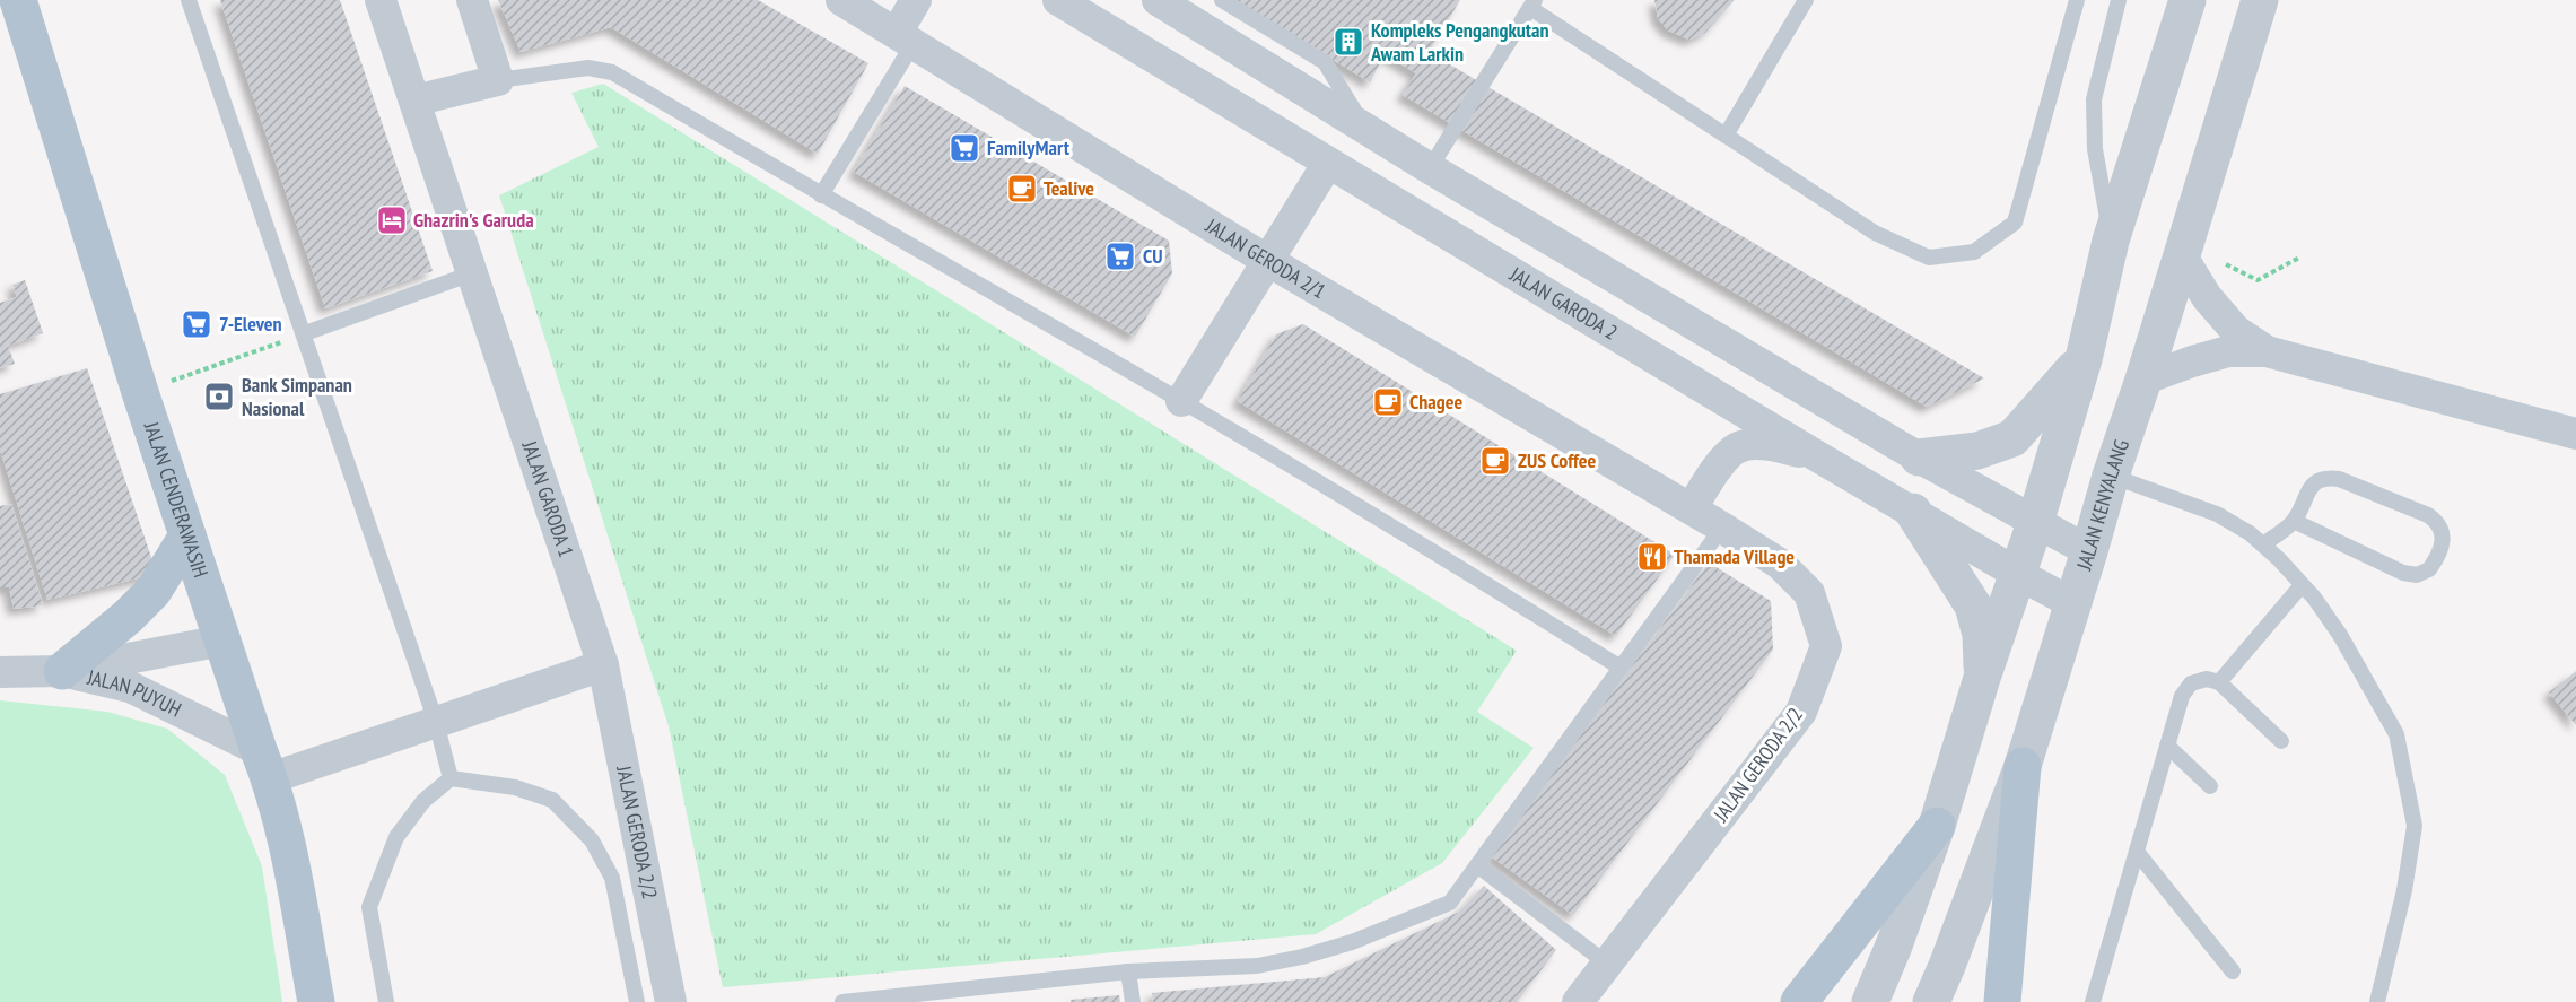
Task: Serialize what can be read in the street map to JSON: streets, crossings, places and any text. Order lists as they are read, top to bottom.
{
  "streets": {
    "main road": ["JALAN CENDERAWASIH"],
    "street": [
      "JALAN GERODA 2/1",
      "JALAN GARODA 2",
      "JALAN GARODA 1",
      "JALAN KENYALANG",
      "JALAN PUYUH",
      "JALAN GERODA 2/2"
    ]
  },
  "crossings": [
    ["JALAN GERODA 2/1", "JALAN GERODA 2/2"],
    ["JALAN GARODA 2", "JALAN KENYALANG"],
    ["JALAN CENDERAWASIH", "JALAN PUYUH"],
    ["JALAN GARODA 1", "JALAN GERODA 2/2"]
  ],
  "places": {
    "building": ["Kompleks Pengangkutan Awam Larkin"],
    "supermarket": ["FamilyMart", "CU", "7-Eleven"],
    "cafe": ["Tealive", "Chagee", "ZUS Coffee"],
    "hotel": ["Ghazrin's Garuda"],
    "bank": ["Bank Simpanan Nasional"],
    "restaurant": ["Thamada Village"]
  }
}
